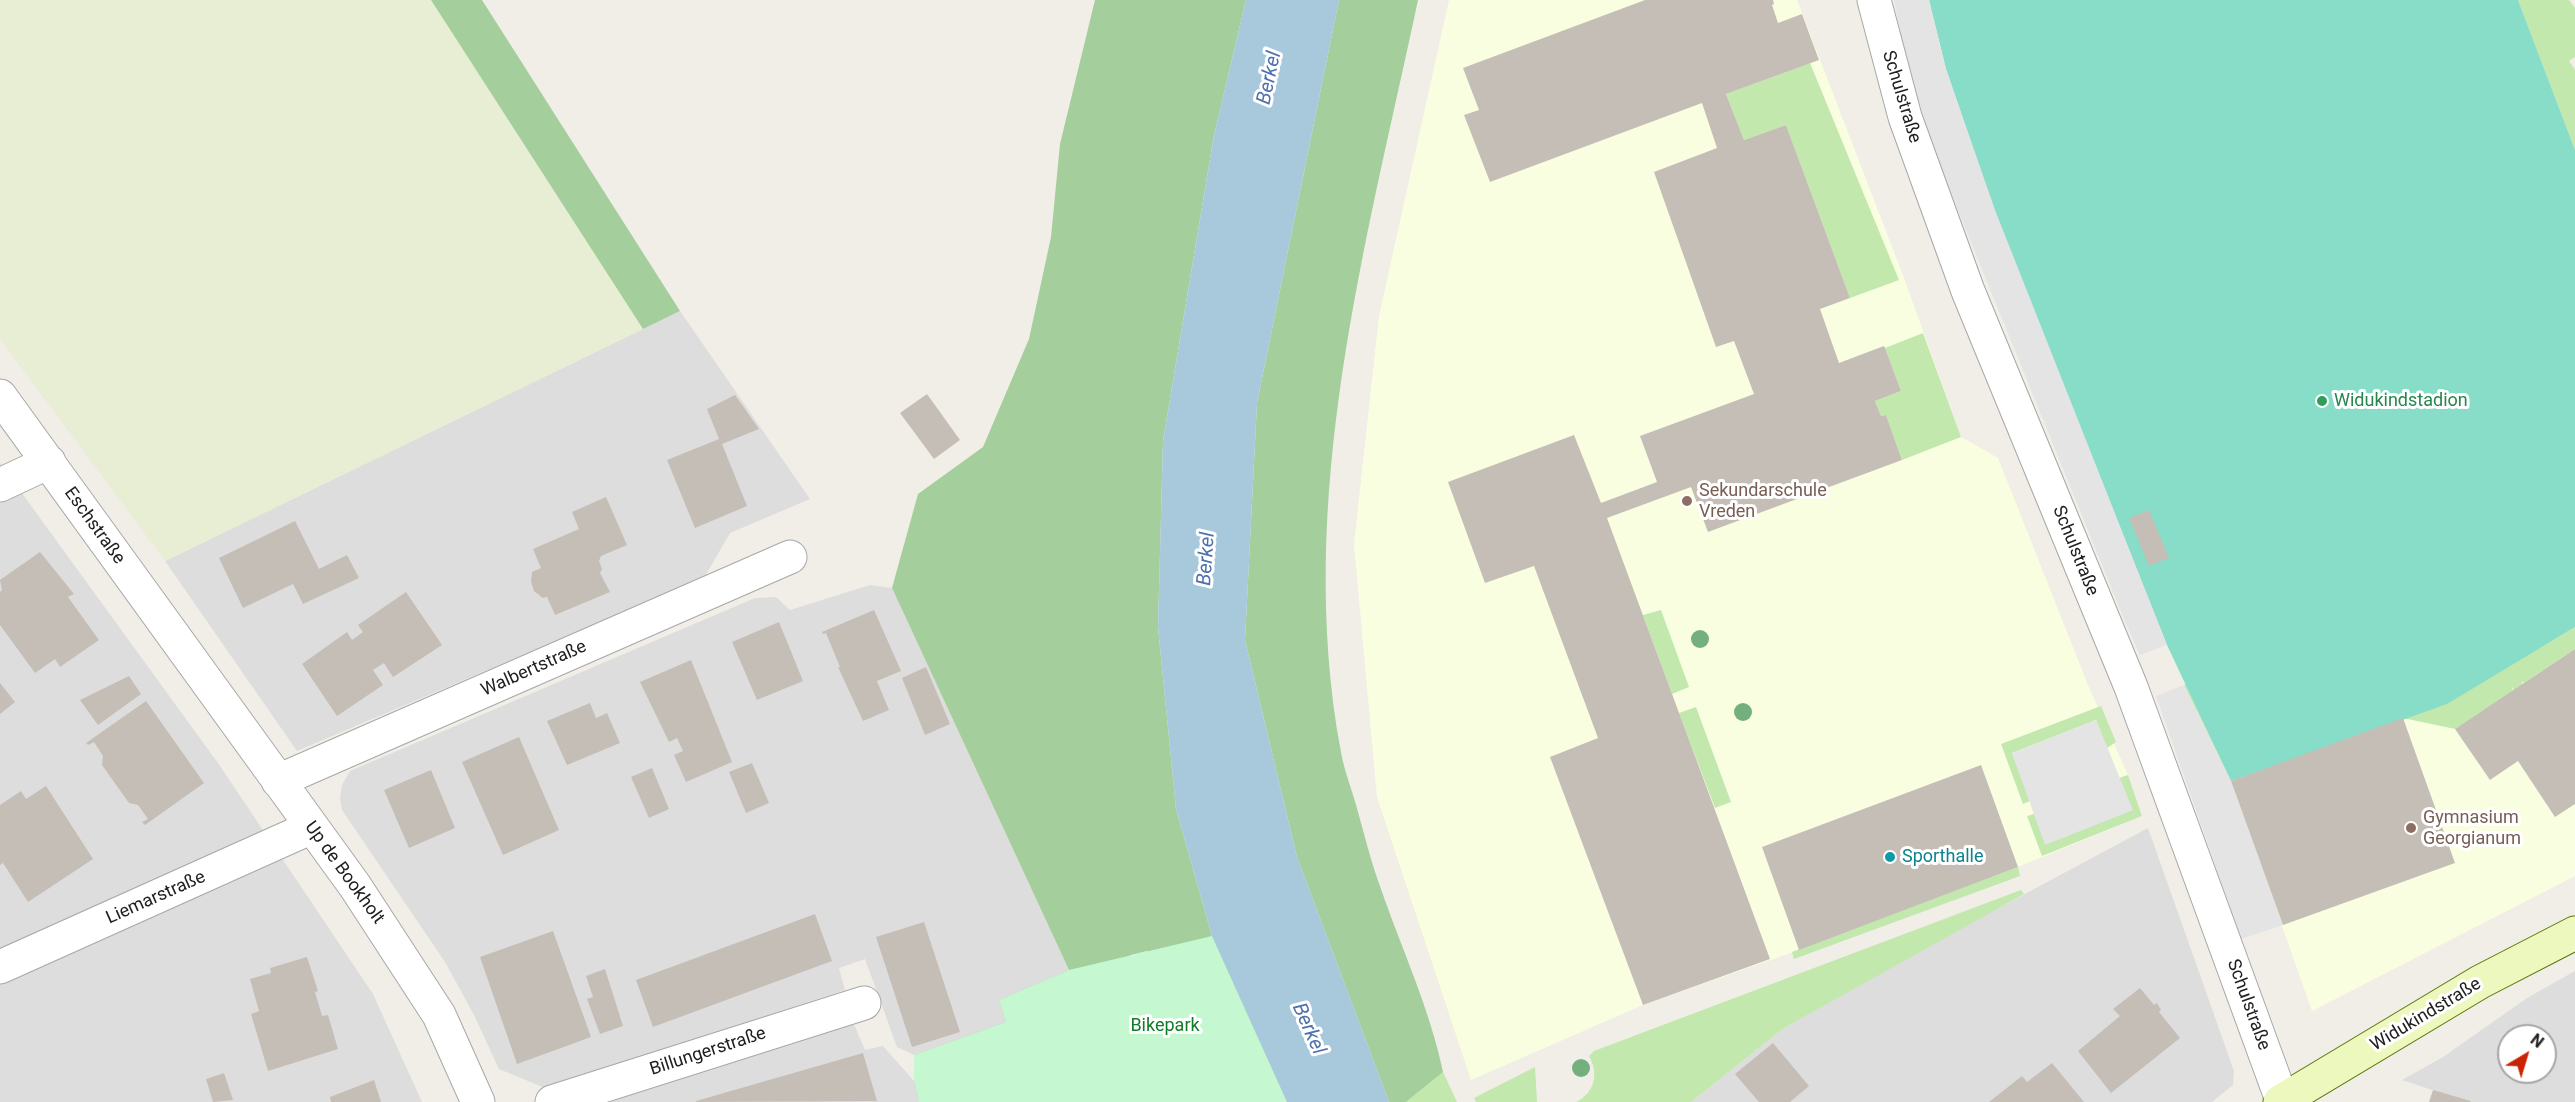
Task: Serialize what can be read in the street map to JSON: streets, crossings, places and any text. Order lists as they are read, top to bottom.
{
  "streets": {
    "street": [
      "Schulstraße",
      "Eschstraße",
      "Walbertstraße",
      "Up de Bookholt",
      "Liemarstraße",
      "Widukindstraße",
      "Billungerstraße"
    ]
  },
  "crossings": [
    ["Schulstraße", "Widukindstraße"],
    ["Eschstraße", "Up de Bookholt"],
    ["Walbertstraße", "Up de Bookholt"],
    ["Up de Bookholt", "Liemarstraße"]
  ],
  "water": ["Berkel"],
  "parks": ["Bikepark"],
  "places": [
    "Widukindstadion",
    "Sekundarschule Vreden",
    "Gymnasium Georgianum",
    "Sporthalle"
  ],
  "north": "top right"
}
